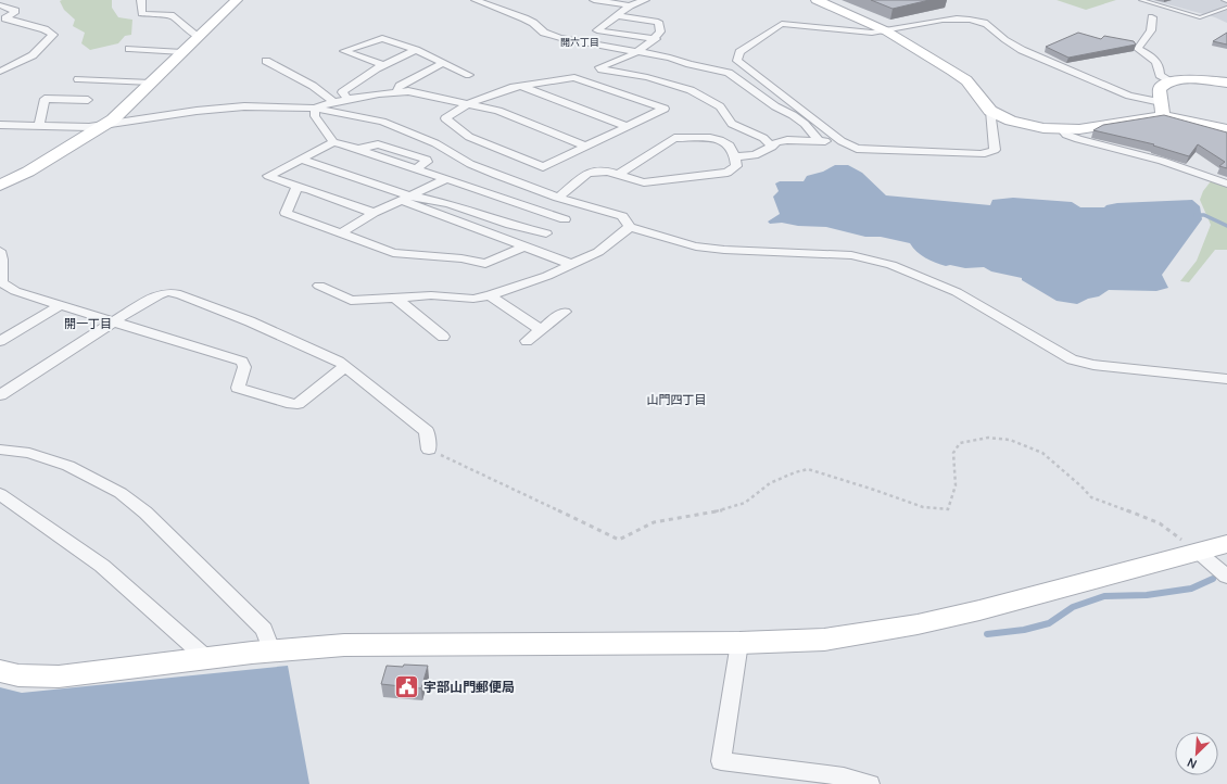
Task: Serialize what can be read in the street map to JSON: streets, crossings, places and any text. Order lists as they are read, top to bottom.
{
  "districts": ["開六丁目", "開一丁目", "山門四丁目"],
  "places": {
    "public building": ["宇部山門郵便局"]
  },
  "north": "bottom left"
}
